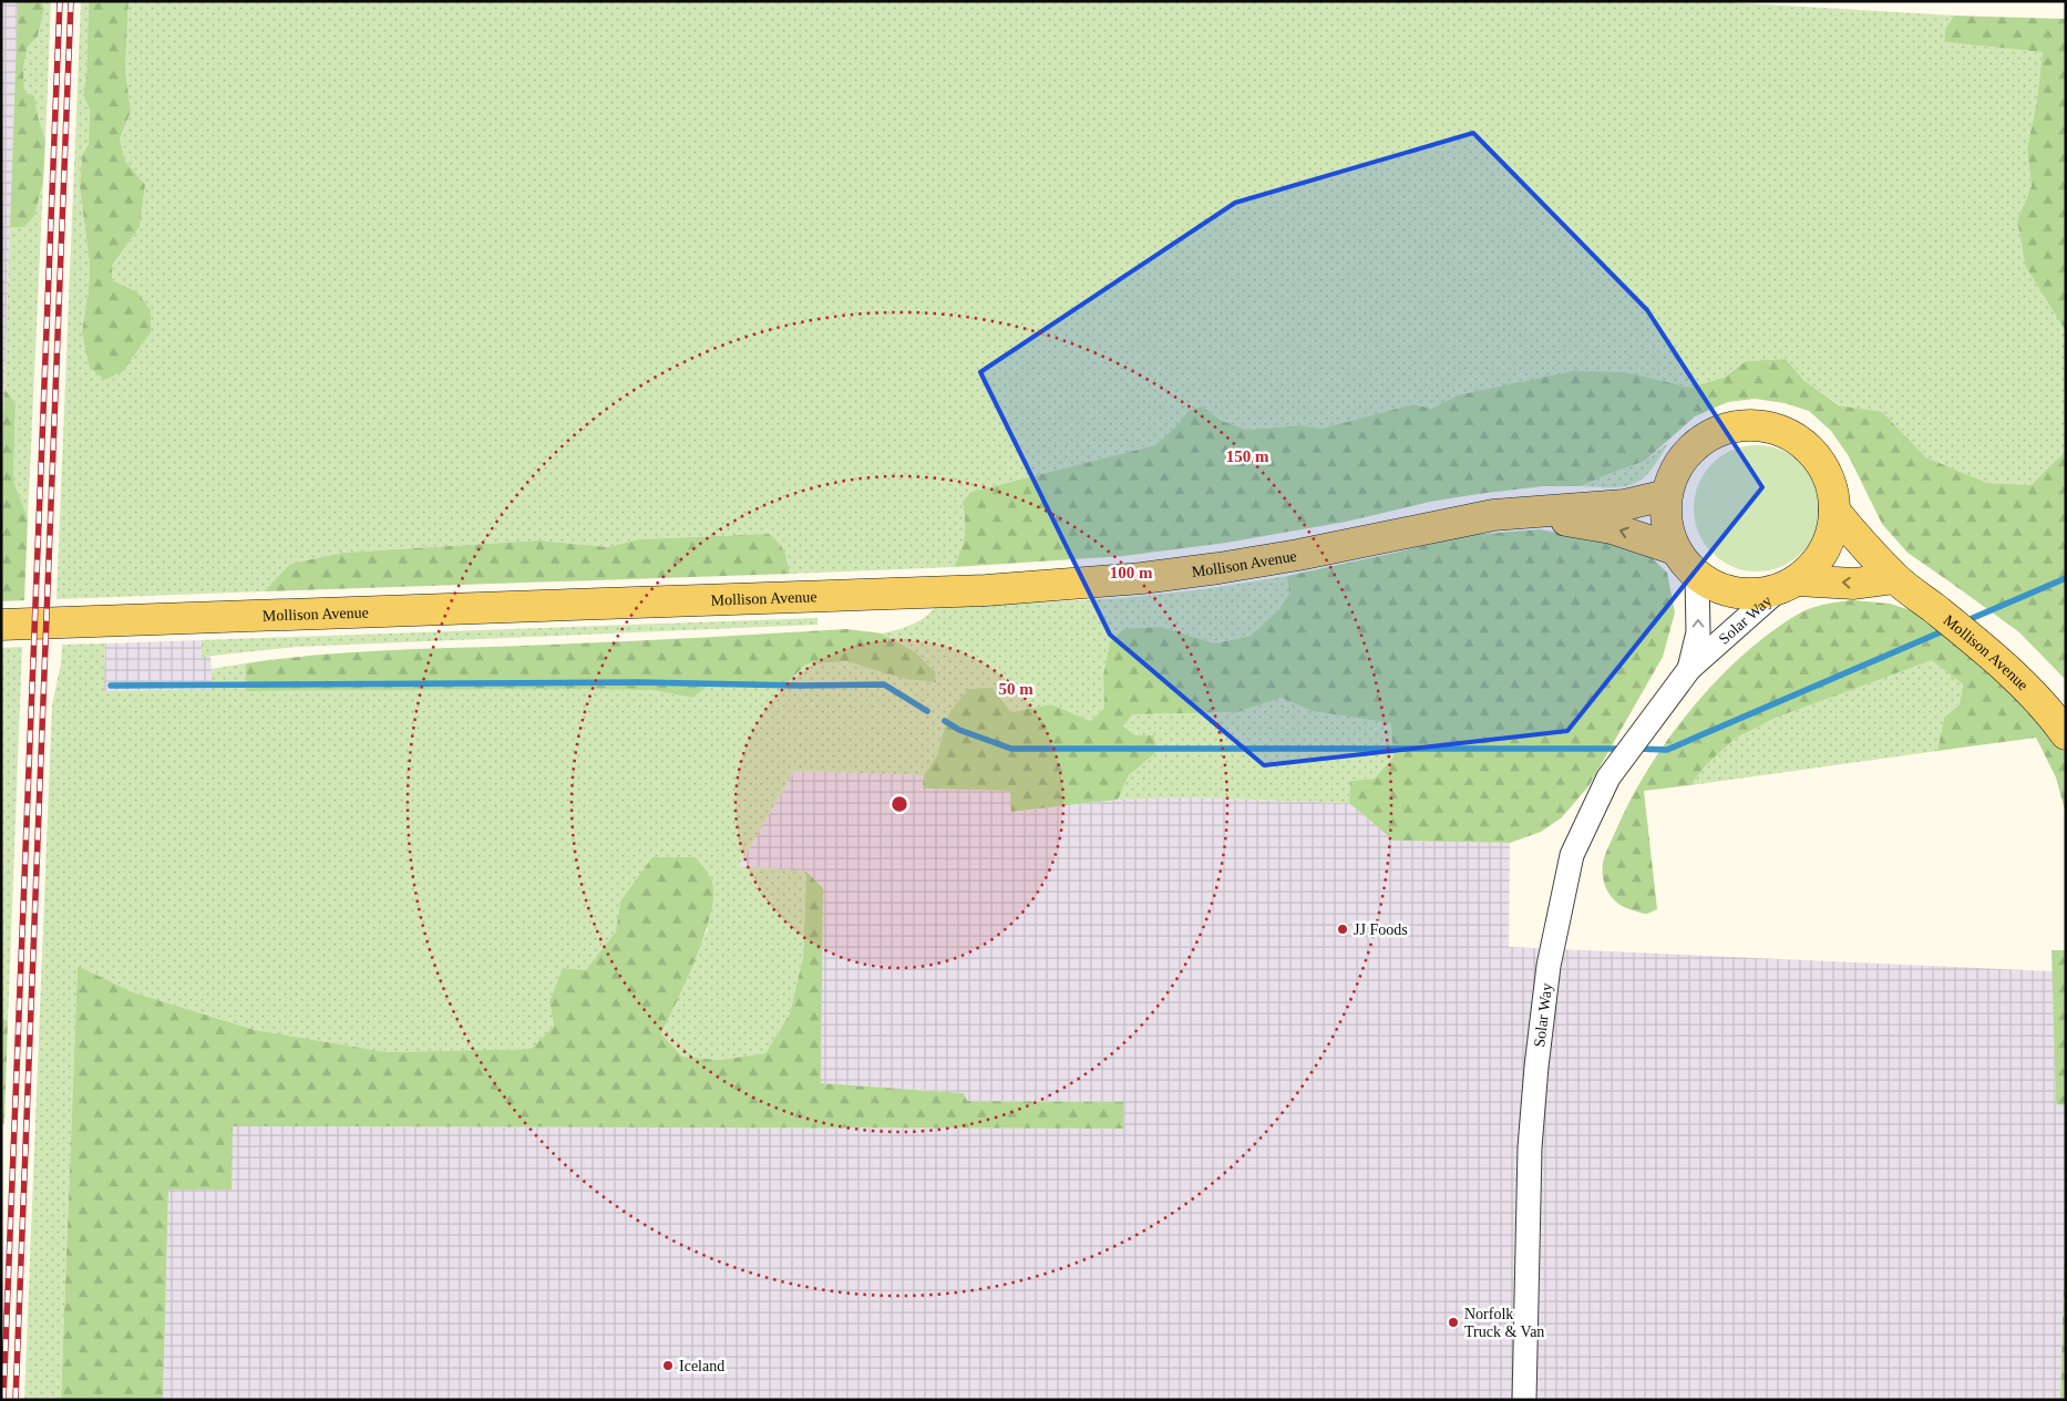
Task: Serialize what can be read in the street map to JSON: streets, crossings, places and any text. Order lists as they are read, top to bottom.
{
  "streets": {
    "main road": ["Mollison Avenue"],
    "street": ["Solar Way"]
  },
  "crossings": [
    ["Mollison Avenue", "Solar Way"]
  ],
  "places": ["JJ Foods", "Norfolk Truck & Van", "Iceland"],
  "rings": ["150 m", "100 m", "50 m"]
}
